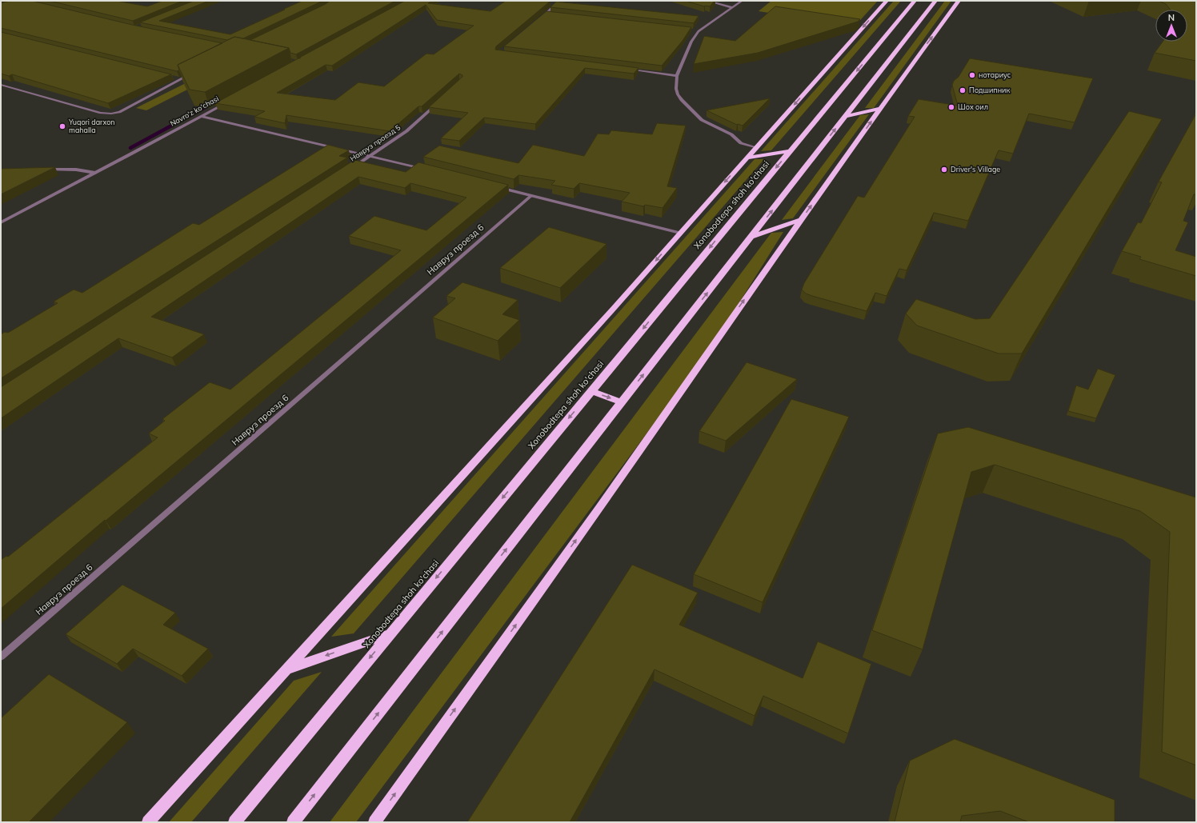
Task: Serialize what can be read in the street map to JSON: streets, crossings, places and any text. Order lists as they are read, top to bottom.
{
  "streets": {
    "highway": ["Xonobodtepa shoh ko'chasi"],
    "street": ["Navro'z ko'chasi", "Навруз проезд 5", "Навруз проезд 6"]
  },
  "places": [
    "нотариус",
    "Подшипник",
    "Шох оил",
    "Yuqori darxon mahalla",
    "Driver's Village"
  ],
  "north": "top"
}
